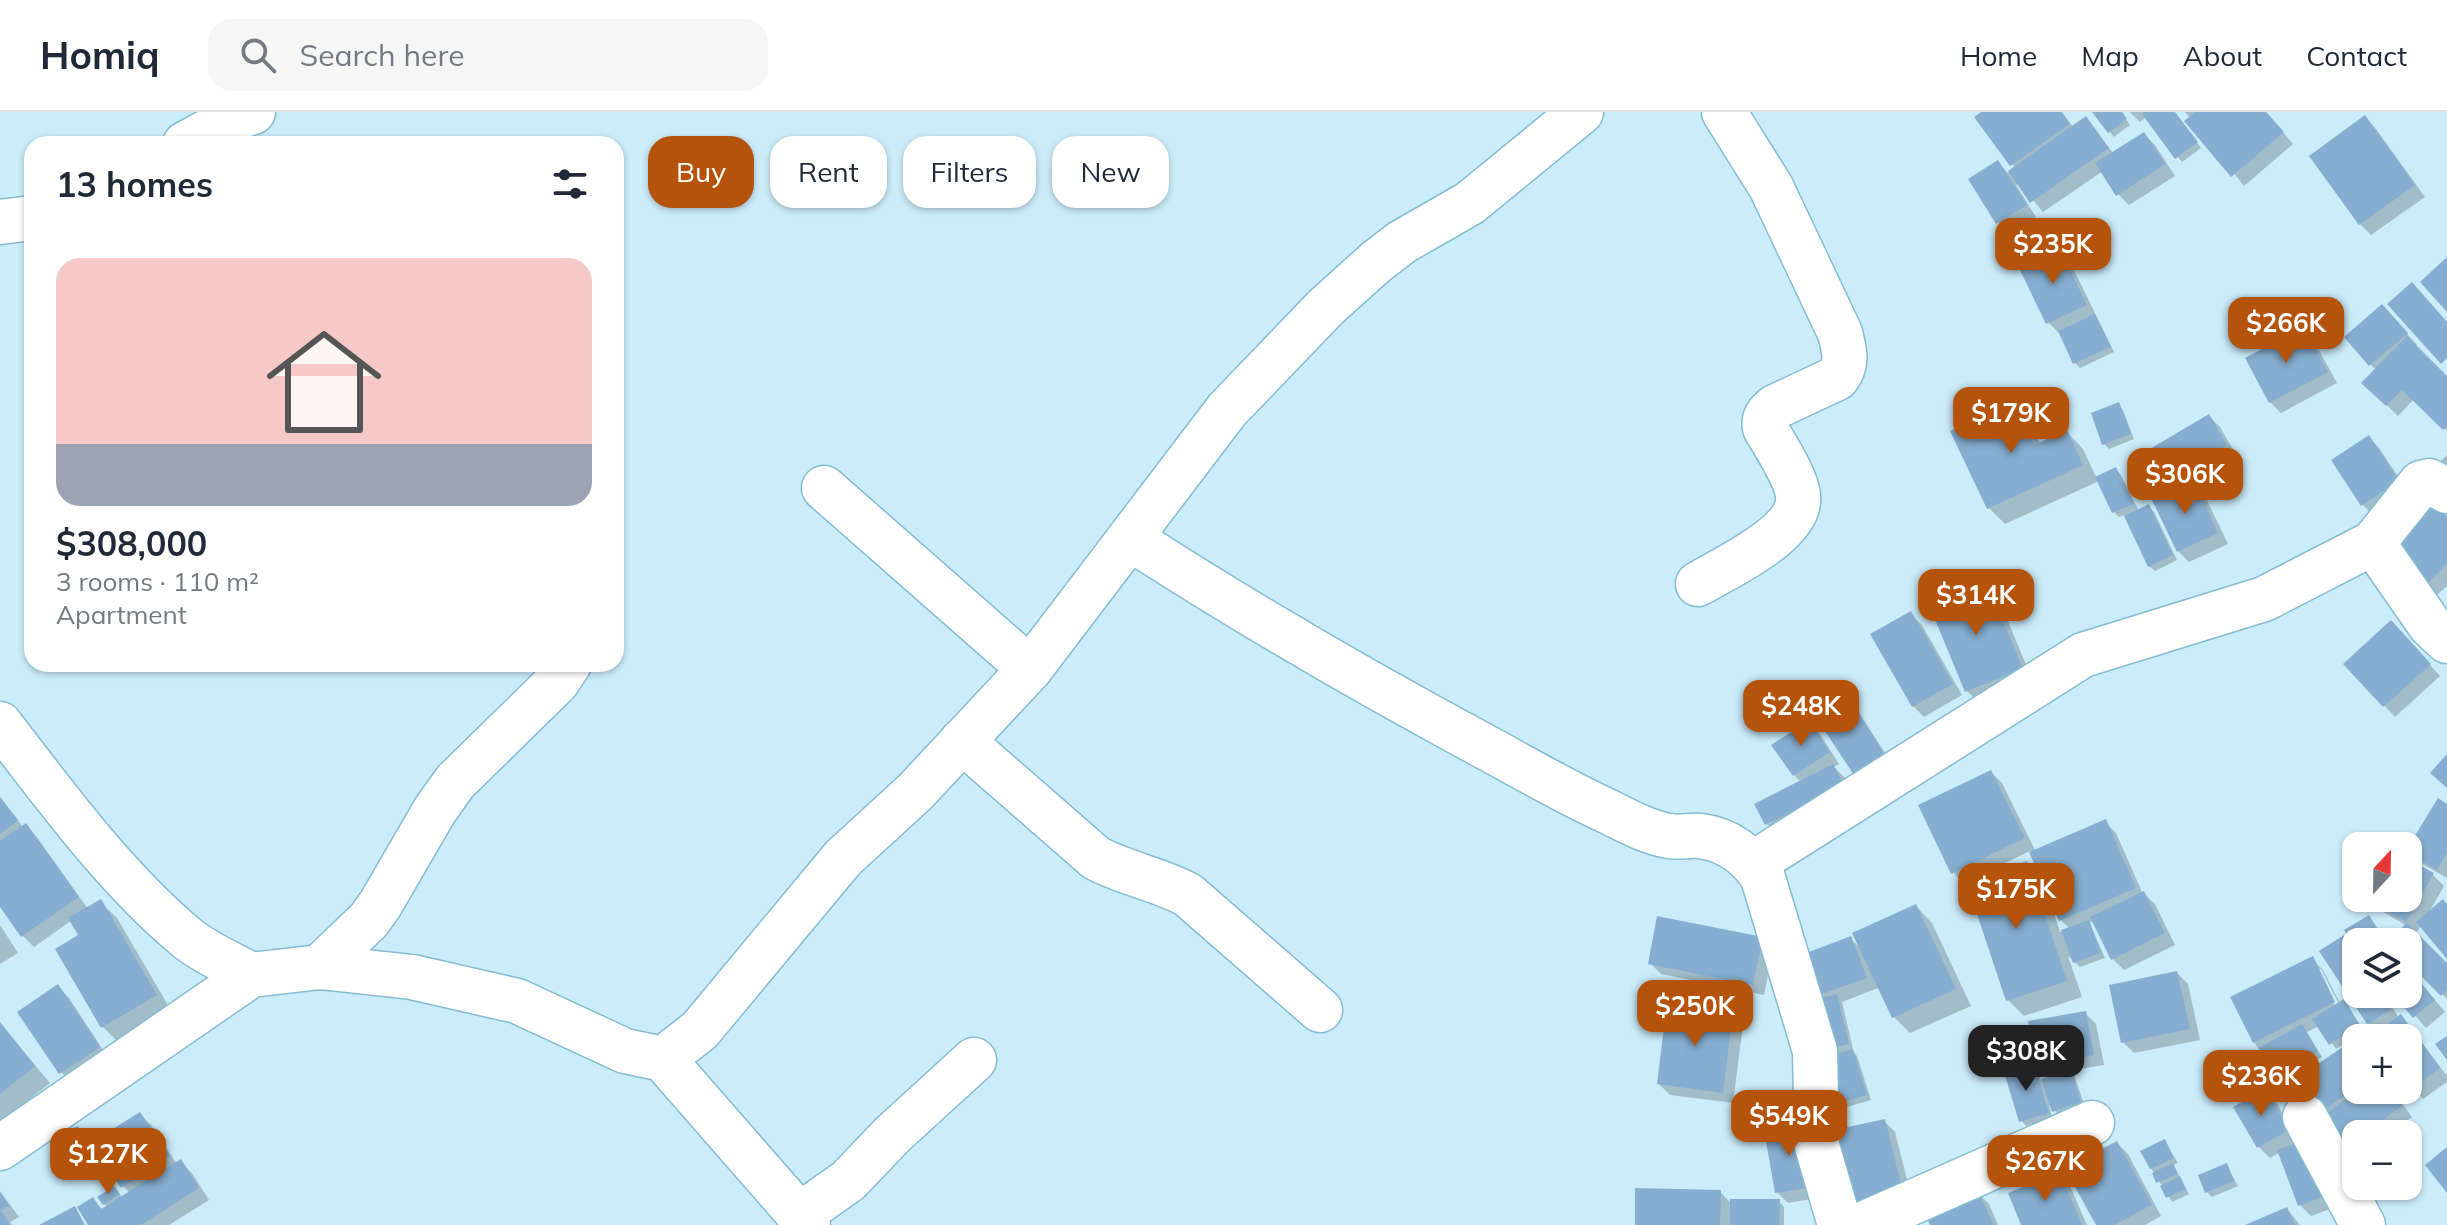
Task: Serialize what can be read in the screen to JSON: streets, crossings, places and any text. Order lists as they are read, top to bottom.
{
  "north": "top",
  "page": {
    "header": "Homiq",
    "search": "Search here",
    "nav": [
      "Home",
      "Map",
      "About",
      "Contact"
    ],
    "chip": [
      "Buy",
      "Rent",
      "Filters",
      "New"
    ],
    "heading": "13 homes",
    "price": [
      "$235K",
      "$266K",
      "$179K",
      "$306K",
      "$314K",
      "$248K",
      "$175K",
      "$250K",
      "$308K",
      "$236K",
      "$549K",
      "$127K",
      "$267K"
    ],
    "list": [
      {
        "name": "$308,000",
        "note": "3 rooms · 110 m² · Apartment"
      }
    ],
    "map_buttons": ["+", "−"]
  }
}
